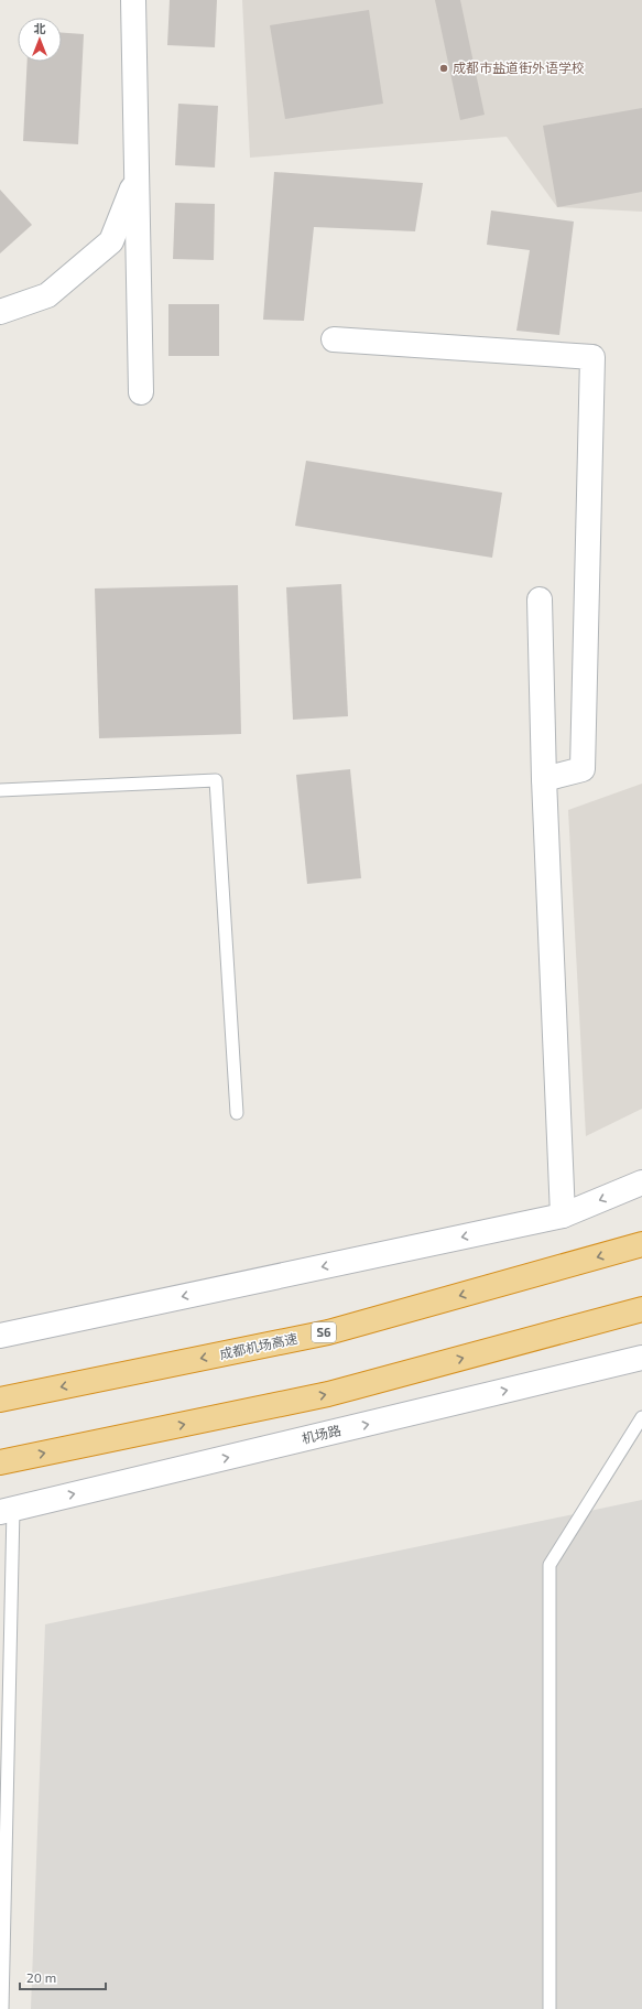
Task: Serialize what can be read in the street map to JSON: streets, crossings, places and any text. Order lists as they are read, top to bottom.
{
  "streets": {
    "highway": ["S6", "成都机场高速"],
    "street": ["机场路"]
  },
  "places": ["成都市盐道街外语学校"],
  "scale_bar": "20 m",
  "north": "top"
}
